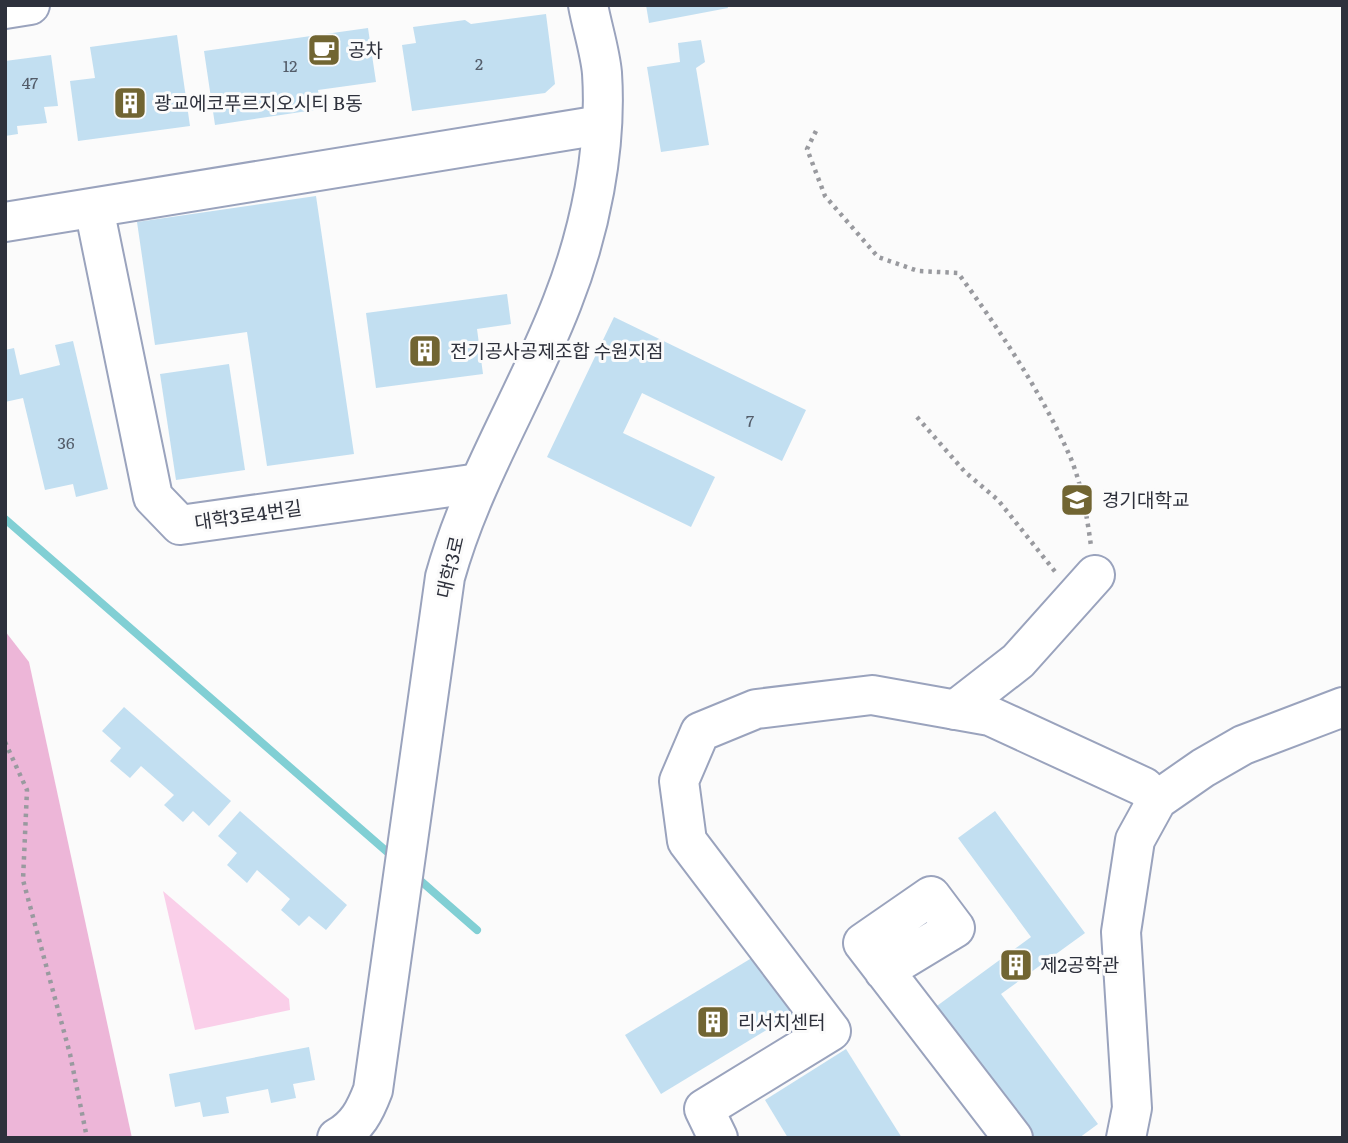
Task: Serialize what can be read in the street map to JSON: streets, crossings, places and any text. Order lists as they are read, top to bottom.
{
  "streets": {
    "street": ["대학3로4번길", "대학3로"]
  },
  "crossings": [
    ["대학3로4번길", "대학3로"]
  ],
  "places": {
    "cafe": ["공차"],
    "building": [
      "광교에코푸르지오시티 B동",
      "전기공사공제조합 수원지점",
      "제2공학관",
      "리서치센터"
    ],
    "school or university": ["경기대학교"]
  },
  "house_numbers": [
    "2",
    "12",
    "47",
    "7",
    "36"
  ]
}
